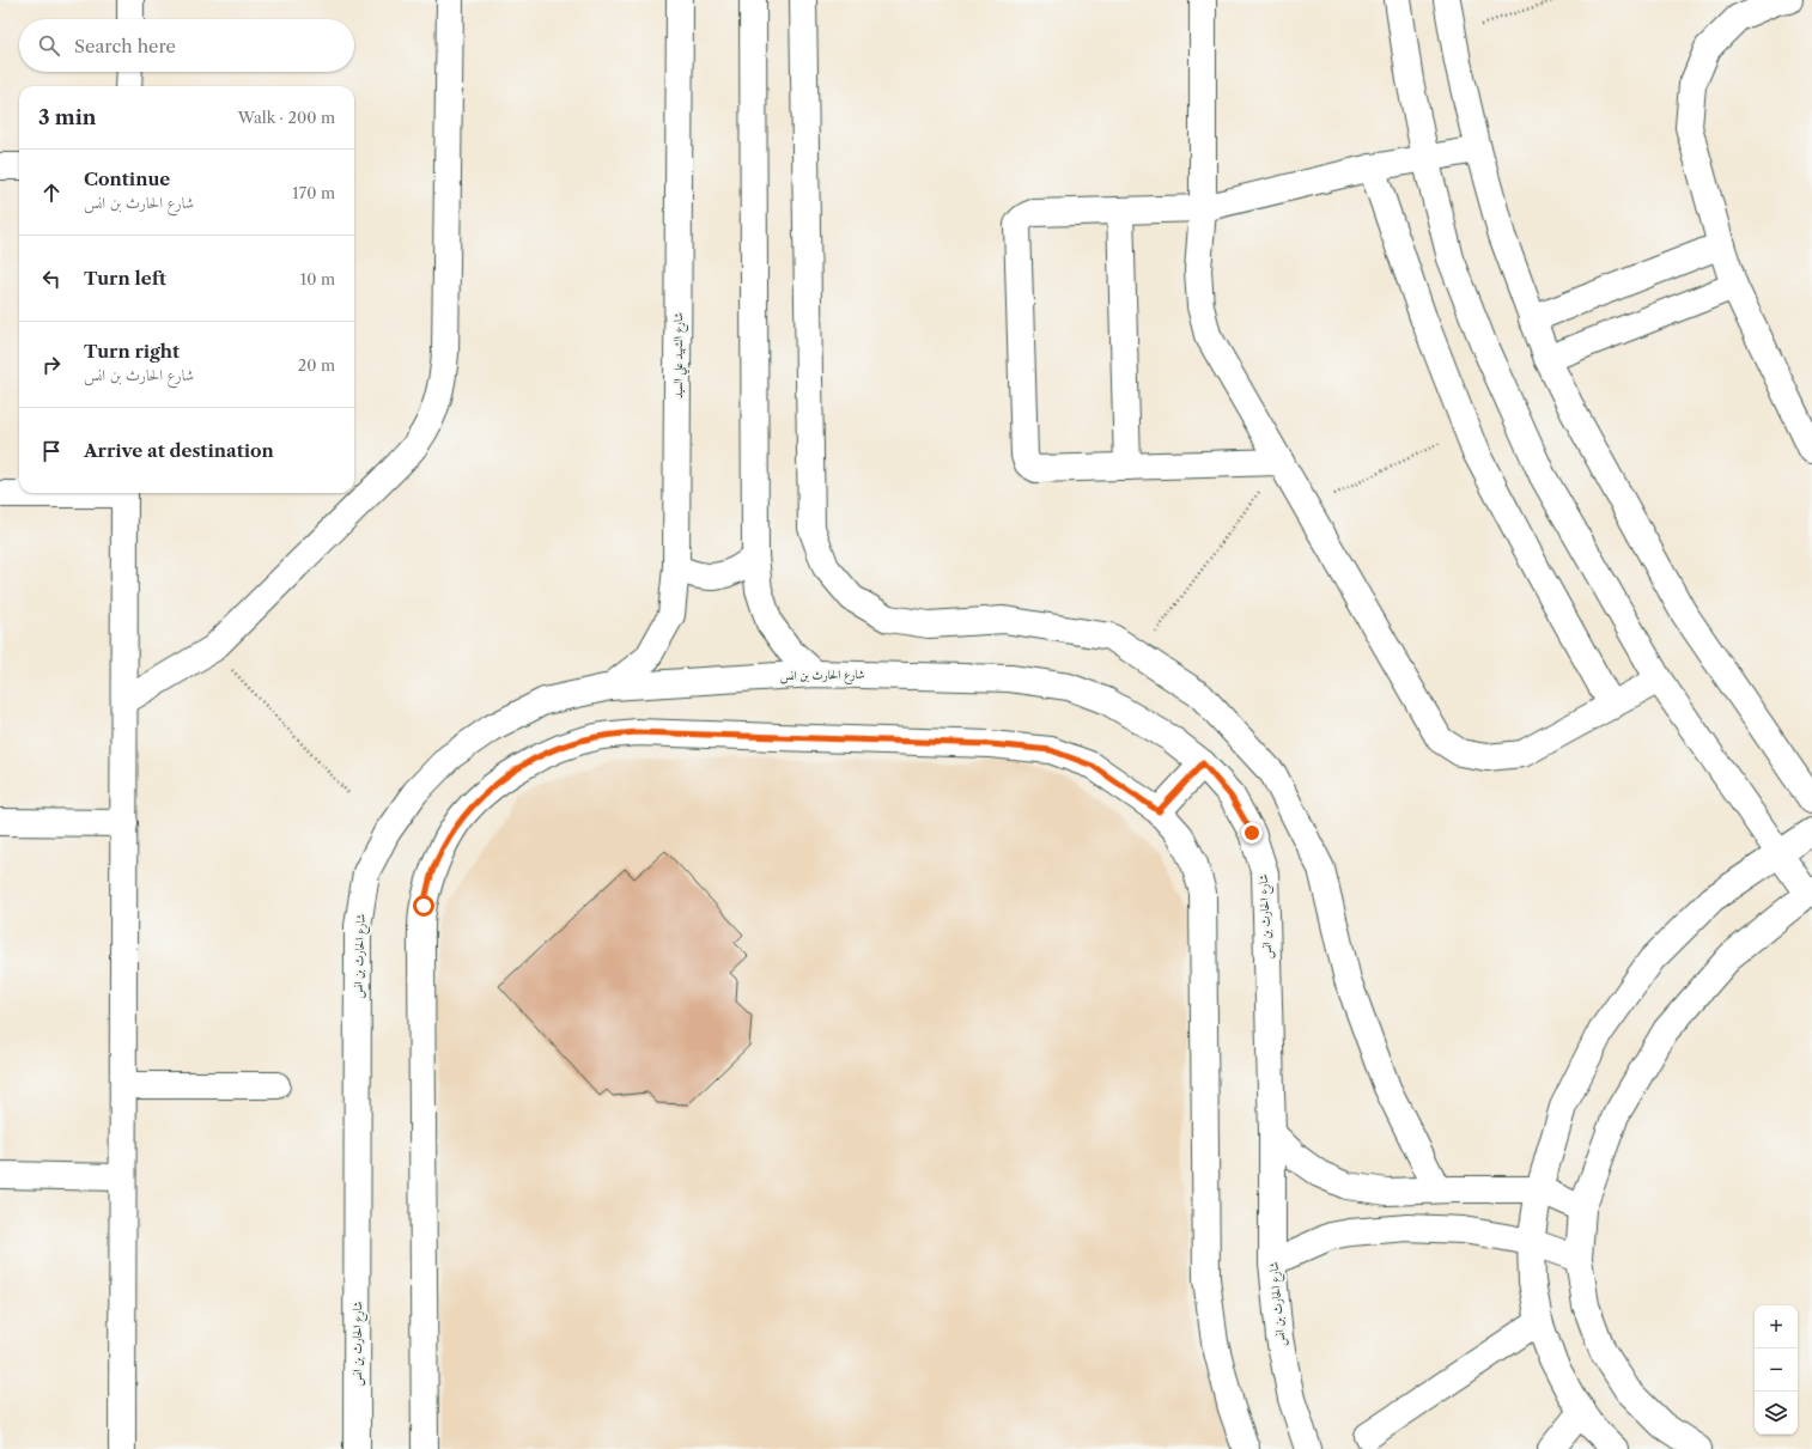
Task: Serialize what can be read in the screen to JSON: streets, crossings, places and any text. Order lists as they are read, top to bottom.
{
  "streets": {
    "street": ["شارع الشهيد علي السيد", "شارع الحارث بن انس"]
  },
  "crossings": [
    ["شارع الشهيد علي السيد", "شارع الحارث بن انس"]
  ],
  "page": {
    "search": "Search here",
    "heading": ["3 min", "Walk · 200 m"],
    "list": [
      ["Continue", "شارع الحارث بن انس", "170 m"],
      ["Turn left", "10 m"],
      ["Turn right", "شارع الحارث بن انس", "20 m"],
      "Arrive at destination"
    ],
    "map_buttons": ["+", "−"]
  }
}
